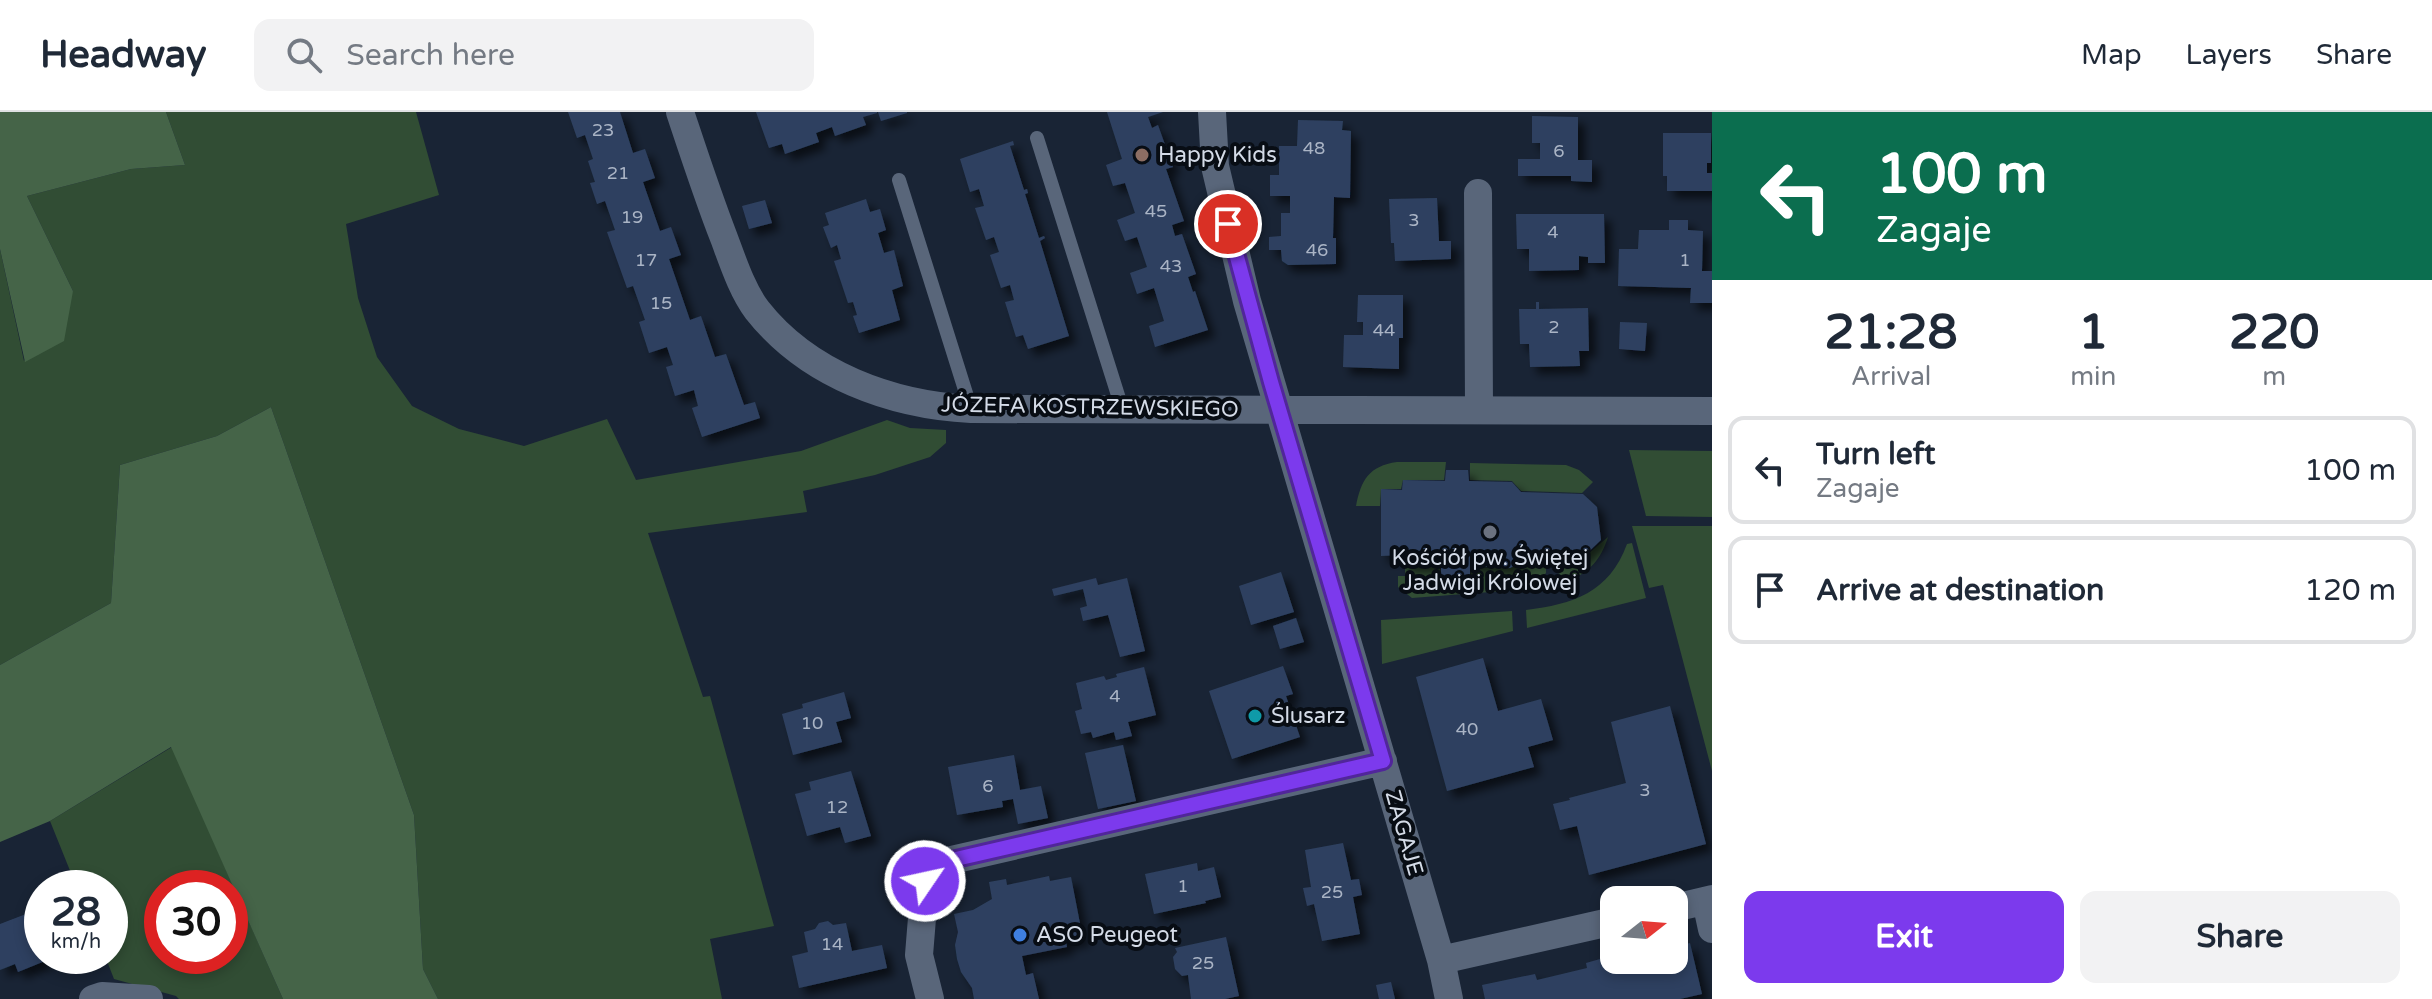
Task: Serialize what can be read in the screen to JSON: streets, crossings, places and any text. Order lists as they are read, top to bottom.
{
  "streets": {
    "street": ["JÓZEFA KOSTRZEWSKIEGO", "ZAGAJE"]
  },
  "crossings": [
    ["JÓZEFA KOSTRZEWSKIEGO", "ZAGAJE"]
  ],
  "places": [
    "Happy Kids",
    "Kościół pw. Świętej Jadwigi Królowej",
    "Ślusarz",
    "ASO Peugeot"
  ],
  "house_numbers": [
    "23",
    "48",
    "6",
    "21",
    "45",
    "19",
    "3",
    "4",
    "46",
    "17",
    "1",
    "43",
    "15",
    "2",
    "44",
    "4",
    "10",
    "40",
    "6",
    "3",
    "12",
    "1",
    "25",
    "14",
    "25"
  ],
  "north": "right",
  "page": {
    "header": "Headway",
    "search": "Search here",
    "nav": ["Map", "Layers", "Share"],
    "turn": ["100 m", "Zagaje"],
    "eta": [
      "21:28",
      "Arrival",
      "1",
      "min",
      "220",
      "m"
    ],
    "list": [
      {
        "name": "Turn left",
        "note": "Zagaje",
        "value": "100 m"
      },
      {
        "name": "Arrive at destination",
        "value": "120 m"
      }
    ],
    "speed": "28 km/h",
    "limit": "30",
    "buttons": ["Exit", "Share"]
  }
}
